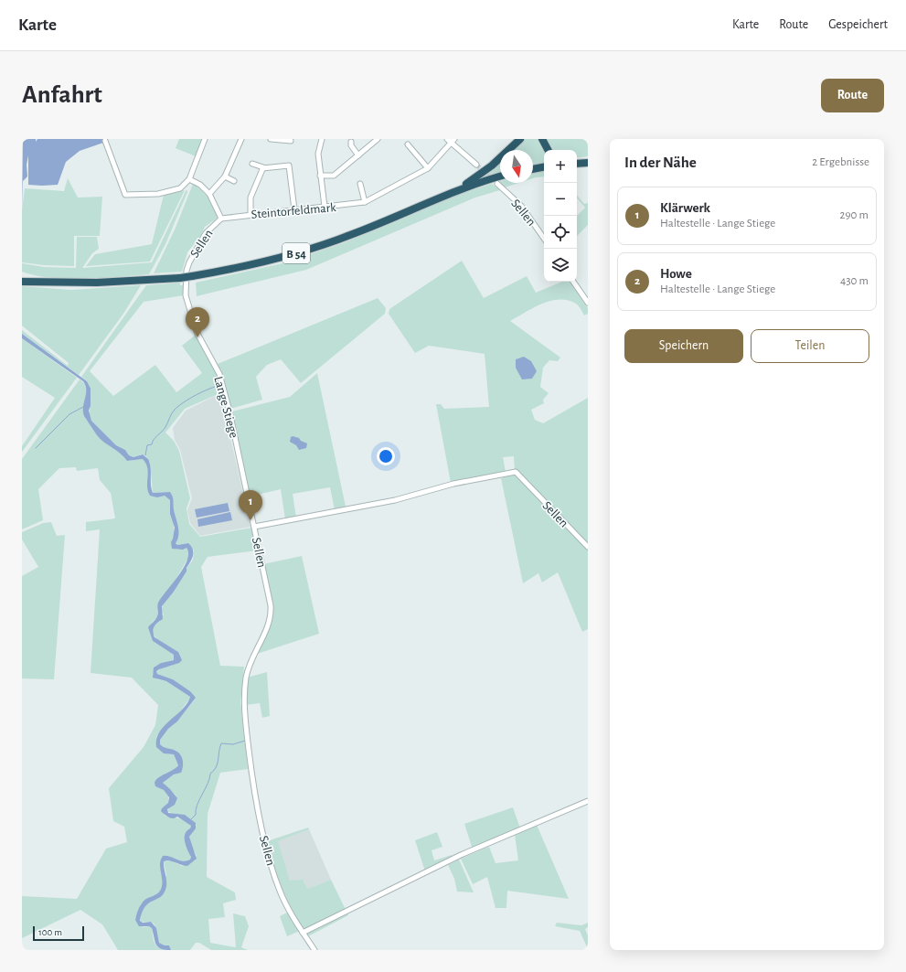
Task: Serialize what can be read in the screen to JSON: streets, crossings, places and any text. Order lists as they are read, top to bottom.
{
  "streets": {
    "highway": ["B 54"],
    "street": ["Steintorfeldmark", "Sellen", "Lange Stiege"]
  },
  "crossings": [
    ["Steintorfeldmark", "Sellen"],
    ["Sellen", "Lange Stiege"]
  ],
  "scale_bar": "100 m",
  "north": "bottom",
  "page": {
    "header": "Karte",
    "nav": ["Karte", "Route", "Gespeichert"],
    "buttons": [
      "Route",
      ["Speichern", "Teilen"]
    ],
    "title": "Anfahrt",
    "heading": ["In der Nähe", "2 Ergebnisse"],
    "map_buttons": ["+", "−"],
    "list": [
      {
        "mark": "1",
        "name": "Klärwerk",
        "note": "Haltestelle · Lange Stiege",
        "value": "290 m"
      },
      {
        "mark": "2",
        "name": "Howe",
        "note": "Haltestelle · Lange Stiege",
        "value": "430 m"
      }
    ],
    "pins": ["2", "1"],
    "scale": "100 m"
  }
}
